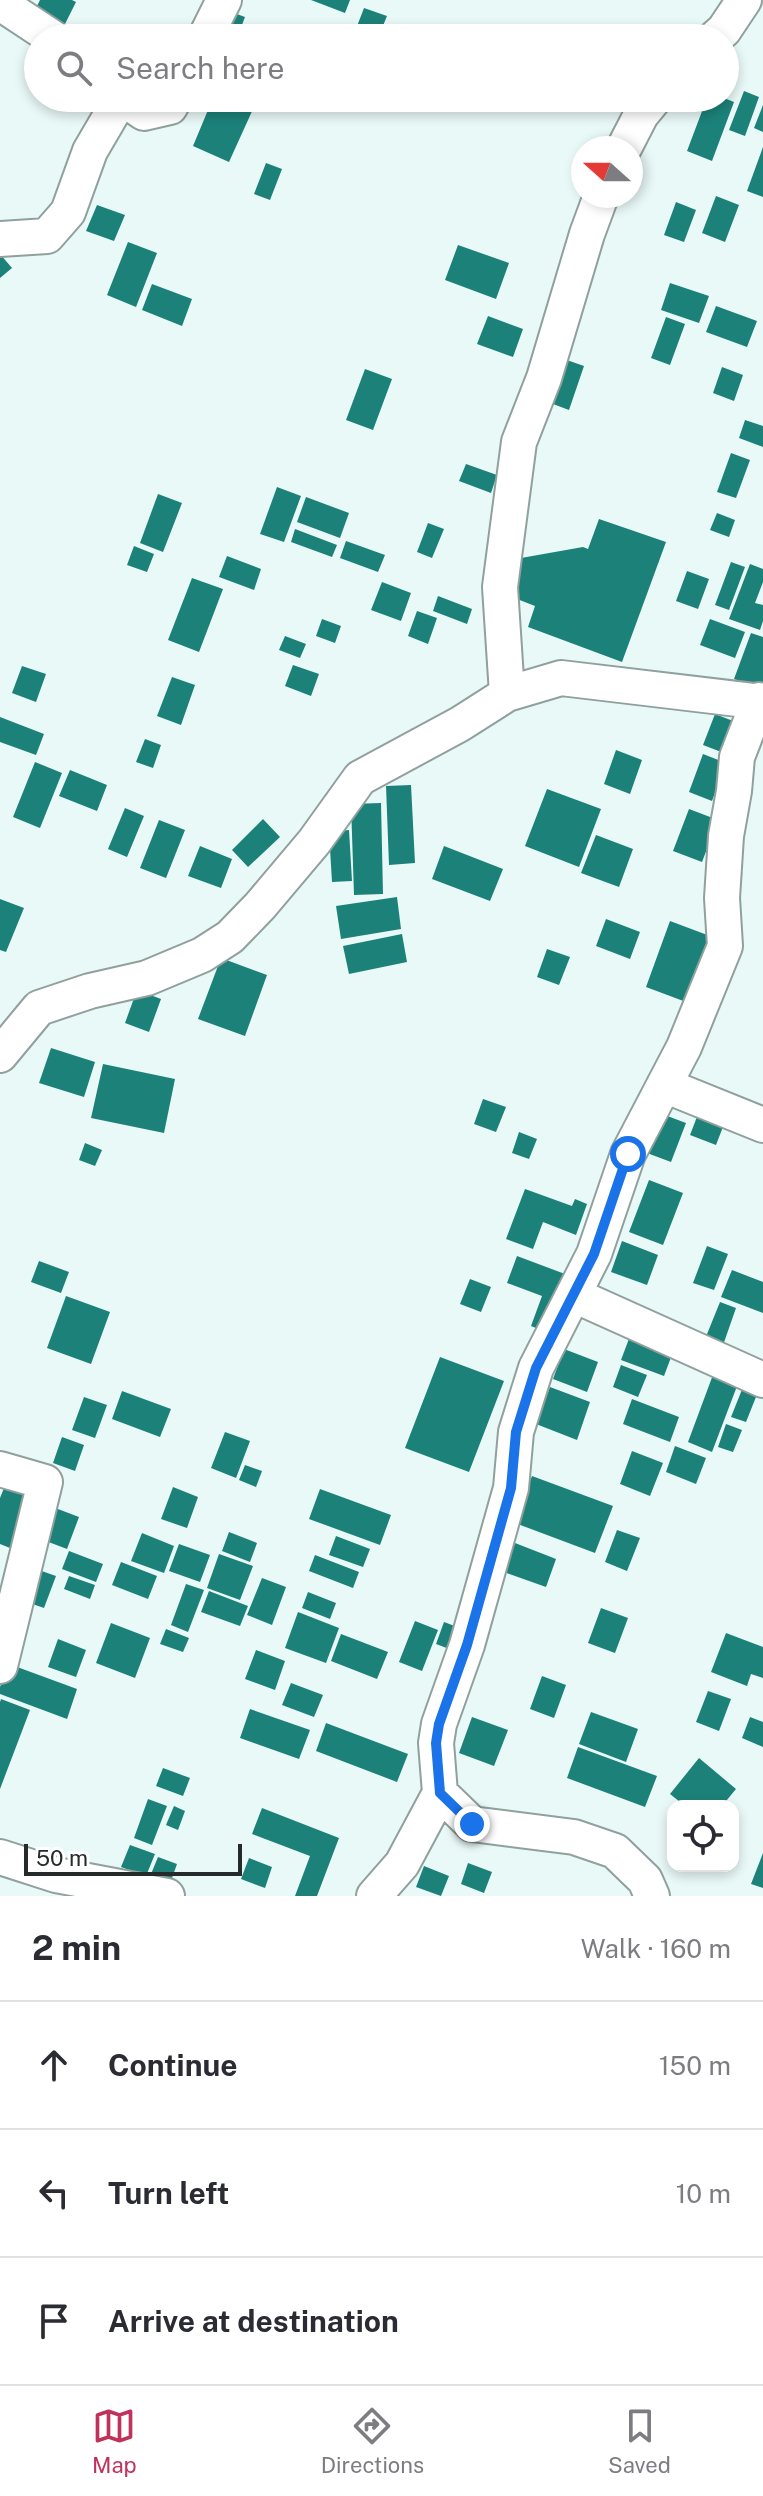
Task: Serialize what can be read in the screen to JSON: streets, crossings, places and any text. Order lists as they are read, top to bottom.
{
  "scale_bar": "50 m",
  "north": "left",
  "page": {
    "search": "Search here",
    "scale": "50 m",
    "heading": ["2 min", "Walk · 160 m"],
    "list": [
      ["Continue", "150 m"],
      ["Turn left", "10 m"],
      "Arrive at destination"
    ],
    "nav": ["Map", "Directions", "Saved"]
  }
}
